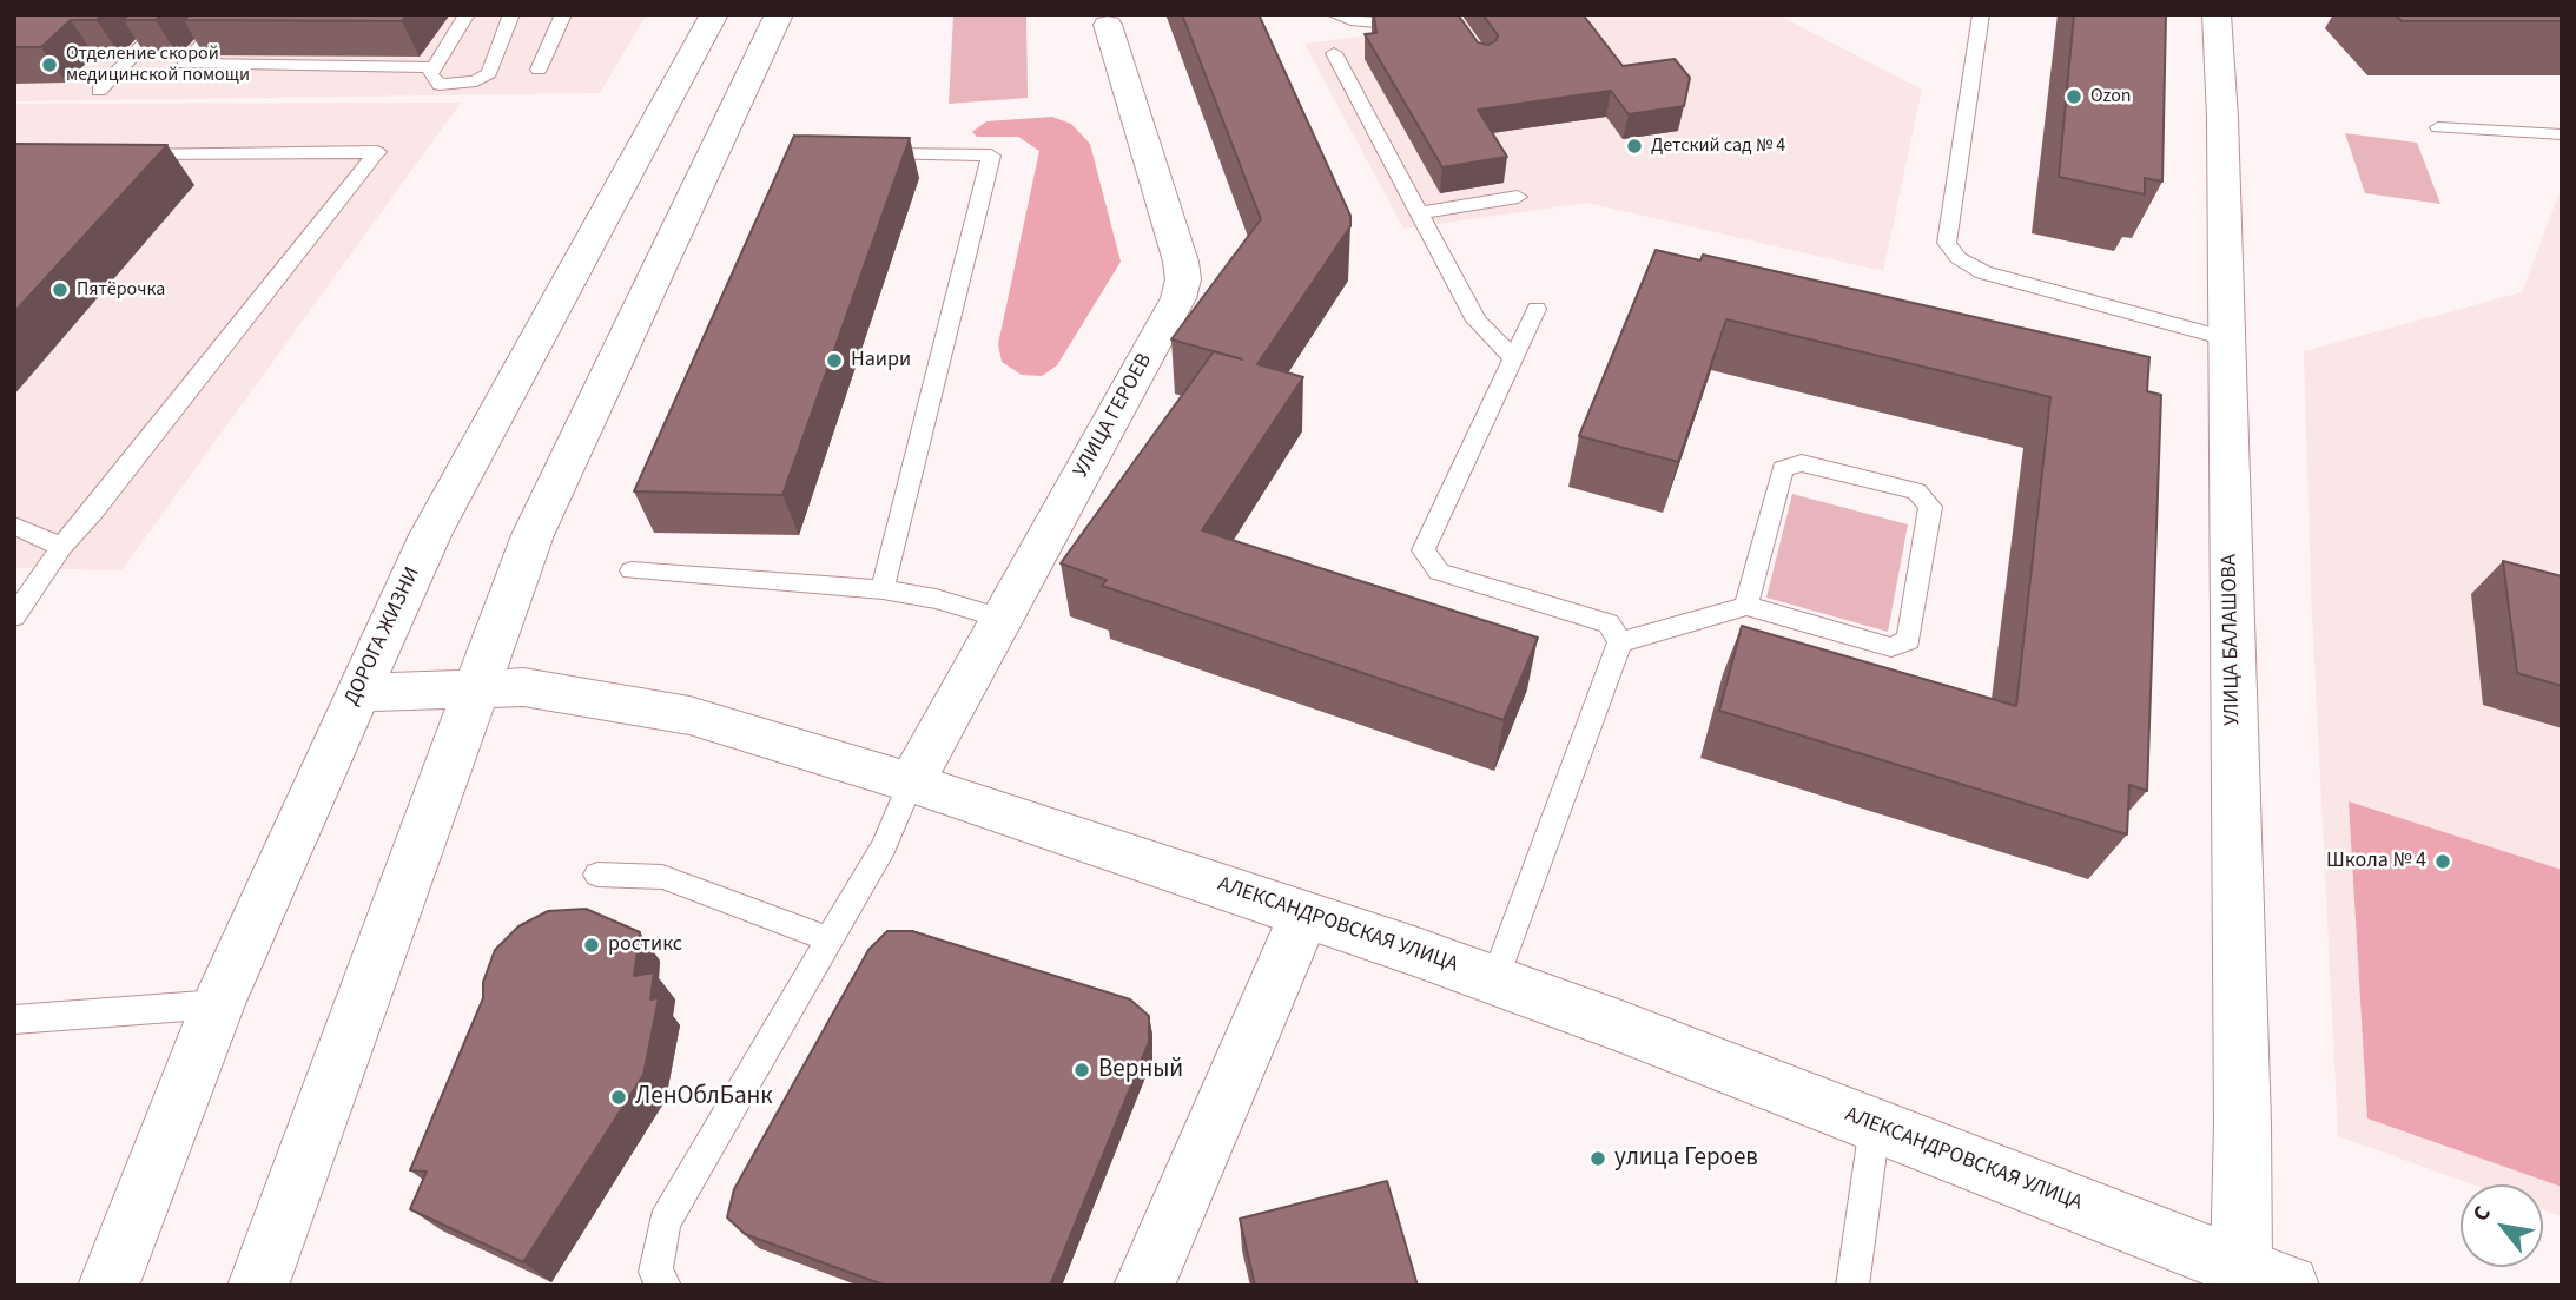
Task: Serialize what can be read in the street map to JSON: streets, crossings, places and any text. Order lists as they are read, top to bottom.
{
  "streets": {
    "street": [
      "УЛИЦА ГЕРОЕВ",
      "ДОРОГА ЖИЗНИ",
      "УЛИЦА БАЛАШОВА",
      "АЛЕКСАНДРОВСКАЯ УЛИЦА"
    ]
  },
  "crossings": [
    ["УЛИЦА ГЕРОЕВ", "АЛЕКСАНДРОВСКАЯ УЛИЦА"],
    ["ДОРОГА ЖИЗНИ", "АЛЕКСАНДРОВСКАЯ УЛИЦА"],
    ["УЛИЦА БАЛАШОВА", "АЛЕКСАНДРОВСКАЯ УЛИЦА"]
  ],
  "places": [
    "Отделение скорой медицинской помощи",
    "Ozon",
    "Детский сад № 4",
    "Пятёрочка",
    "Наири",
    "Школа № 4",
    "ростикс",
    "Верный",
    "ЛенОблБанк",
    "улица Героев"
  ],
  "north": "top left"
}
